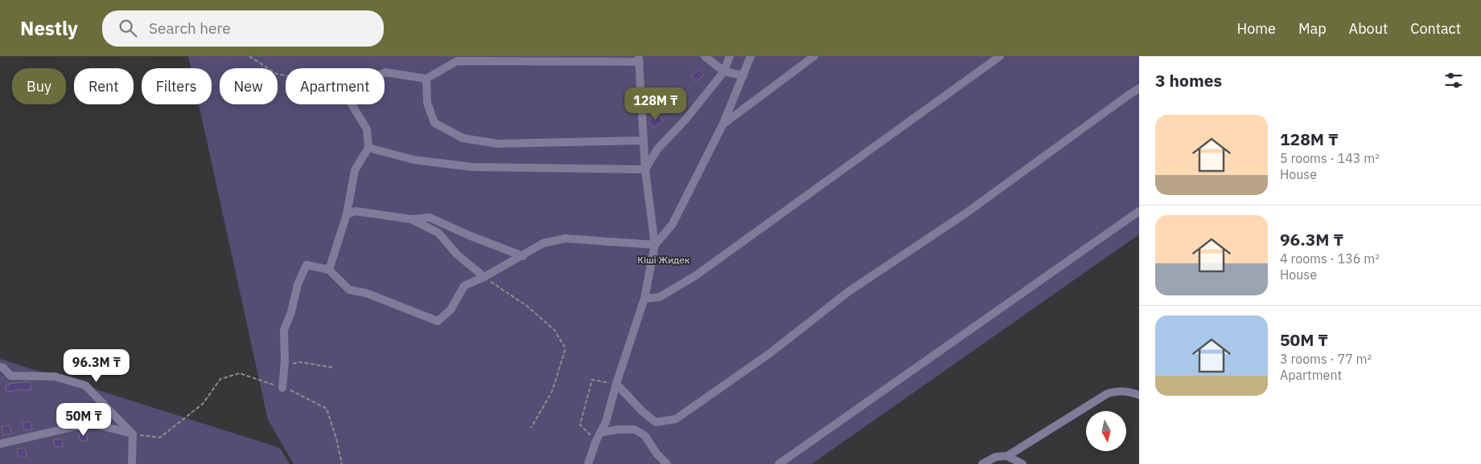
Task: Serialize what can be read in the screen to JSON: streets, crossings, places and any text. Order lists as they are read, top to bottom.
{
  "parks": ["Кіші Жидек"],
  "north": "bottom",
  "page": {
    "header": "Nestly",
    "search": "Search here",
    "nav": [
      "Home",
      "Map",
      "About",
      "Contact"
    ],
    "heading": "3 homes",
    "chip": [
      "Buy",
      "Rent",
      "Filters",
      "New",
      "Apartment"
    ],
    "price": ["128M ₸", "96.3M ₸", "50M ₸"],
    "list": [
      {
        "name": "128M ₸",
        "note": "5 rooms · 143 m² · House"
      },
      {
        "name": "96.3M ₸",
        "note": "4 rooms · 136 m² · House"
      },
      {
        "name": "50M ₸",
        "note": "3 rooms · 77 m² · Apartment"
      }
    ]
  }
}
